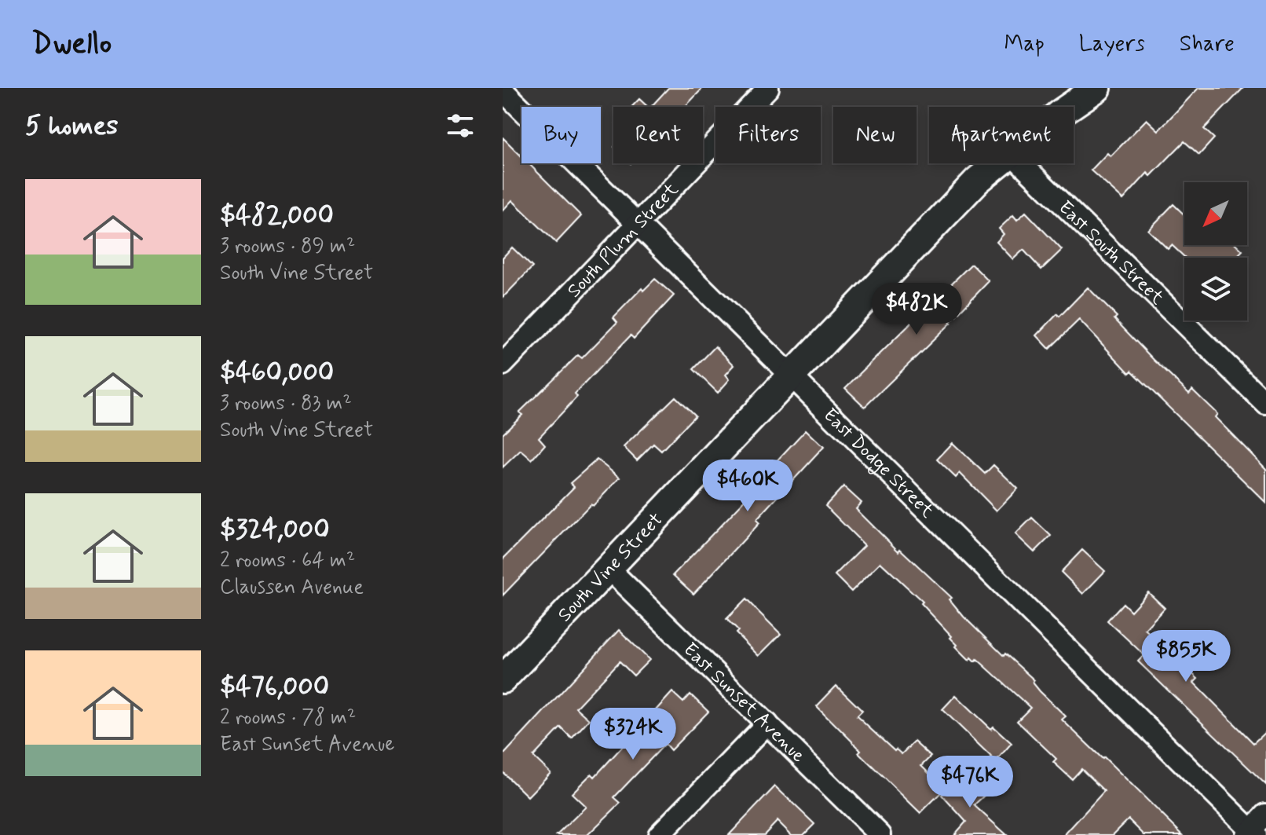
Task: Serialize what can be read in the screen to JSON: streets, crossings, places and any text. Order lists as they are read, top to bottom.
{
  "streets": {
    "street": [
      "South Plum Street",
      "East South Street",
      "East Dodge Street",
      "South Vine Street",
      "East Sunset Avenue"
    ]
  },
  "crossings": [
    ["South Plum Street", "East Dodge Street"],
    ["East Dodge Street", "South Vine Street"],
    ["South Vine Street", "East Sunset Avenue"]
  ],
  "north": "bottom left",
  "page": {
    "header": "Dwello",
    "nav": ["Map", "Layers", "Share"],
    "heading": "5 homes",
    "chip": [
      "Buy",
      "Rent",
      "Filters",
      "New",
      "Apartment"
    ],
    "list": [
      {
        "name": "$482,000",
        "note": "3 rooms · 89 m² · South Vine Street"
      },
      {
        "name": "$460,000",
        "note": "3 rooms · 83 m² · South Vine Street"
      },
      {
        "name": "$324,000",
        "note": "2 rooms · 64 m² · Claussen Avenue"
      },
      {
        "name": "$476,000",
        "note": "2 rooms · 78 m² · East Sunset Avenue"
      }
    ],
    "price": [
      "$482K",
      "$460K",
      "$855K",
      "$324K",
      "$476K"
    ]
  }
}
